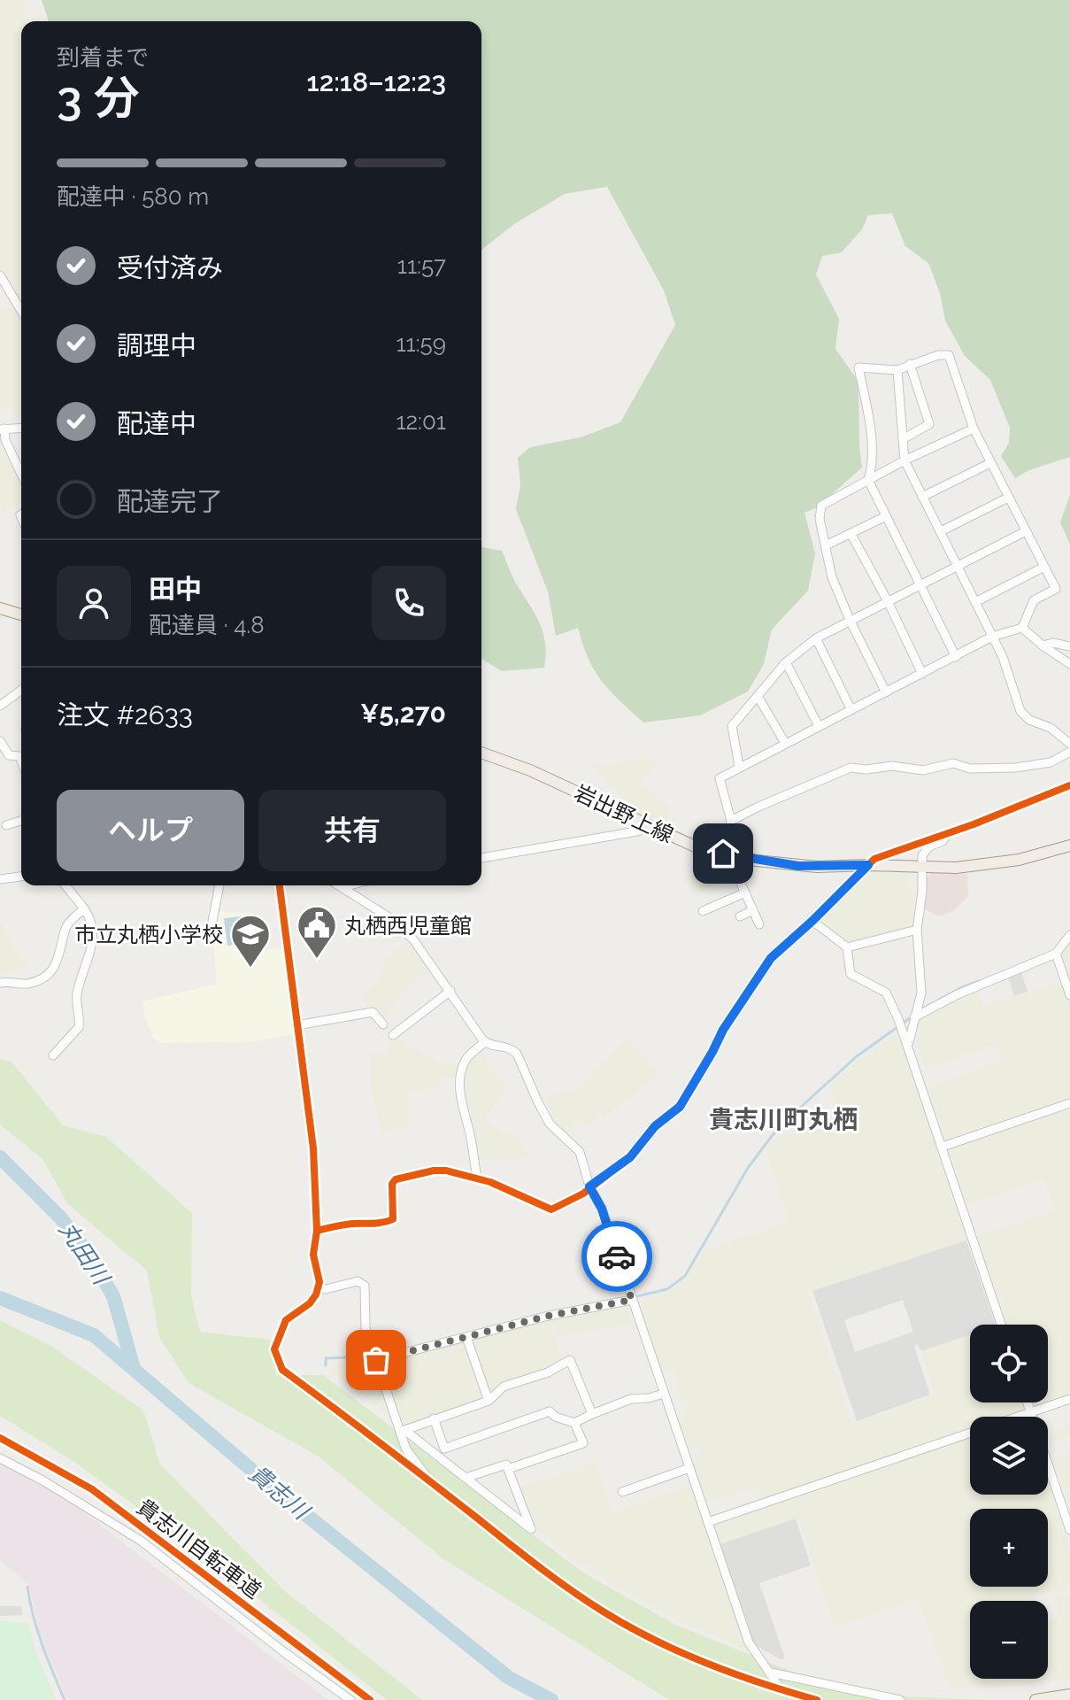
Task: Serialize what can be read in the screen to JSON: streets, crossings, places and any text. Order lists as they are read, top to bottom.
{
  "streets": {
    "main road": ["岩出野上線"],
    "cycle path": ["貴志川自転車道"]
  },
  "districts": ["貴志川町丸栖"],
  "water": ["丸田川", "貴志川"],
  "places": {
    "public building": ["丸栖西児童館"],
    "school or university": ["市立丸栖小学校"]
  },
  "page": {
    "heading": ["3 分", "到着まで", "12:18–12:23"],
    "panel": [
      "田中",
      "配達員 · 4.8",
      "注文 #2633",
      "¥5,270"
    ],
    "bar": "配達中 · 580 m",
    "list": [
      ["受付済み", "11:57"],
      ["調理中", "11:59"],
      ["配達中", "12:01"],
      "配達完了"
    ],
    "buttons": ["ヘルプ", "共有"],
    "map_buttons": ["+", "−"]
  }
}
